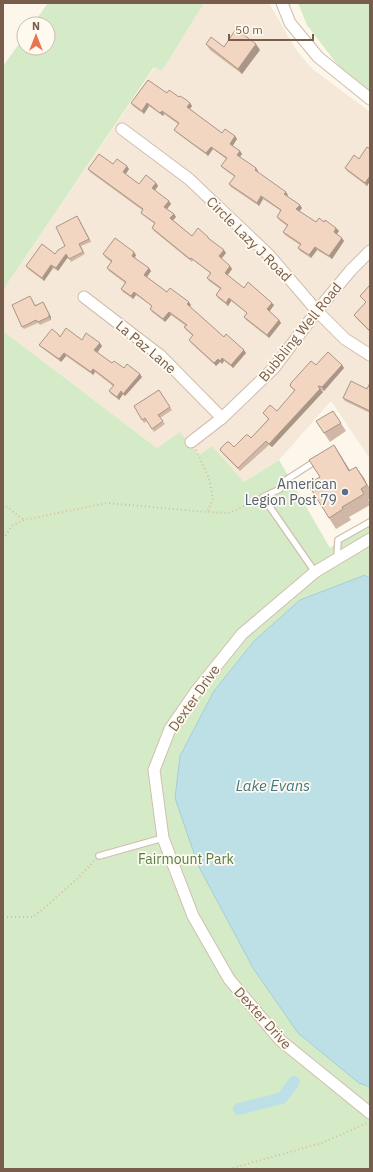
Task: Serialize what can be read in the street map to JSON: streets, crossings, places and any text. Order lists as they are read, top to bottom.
{
  "streets": {
    "street": [
      "Circle Lazy J Road",
      "Bubbling Well Road",
      "La Paz Lane",
      "Dexter Drive"
    ]
  },
  "crossings": [
    ["Circle Lazy J Road", "Bubbling Well Road"],
    ["Bubbling Well Road", "La Paz Lane"]
  ],
  "water": ["Lake Evans"],
  "parks": ["Fairmount Park"],
  "places": ["American Legion Post 79"],
  "scale_bar": "50 m",
  "north": "top"
}
